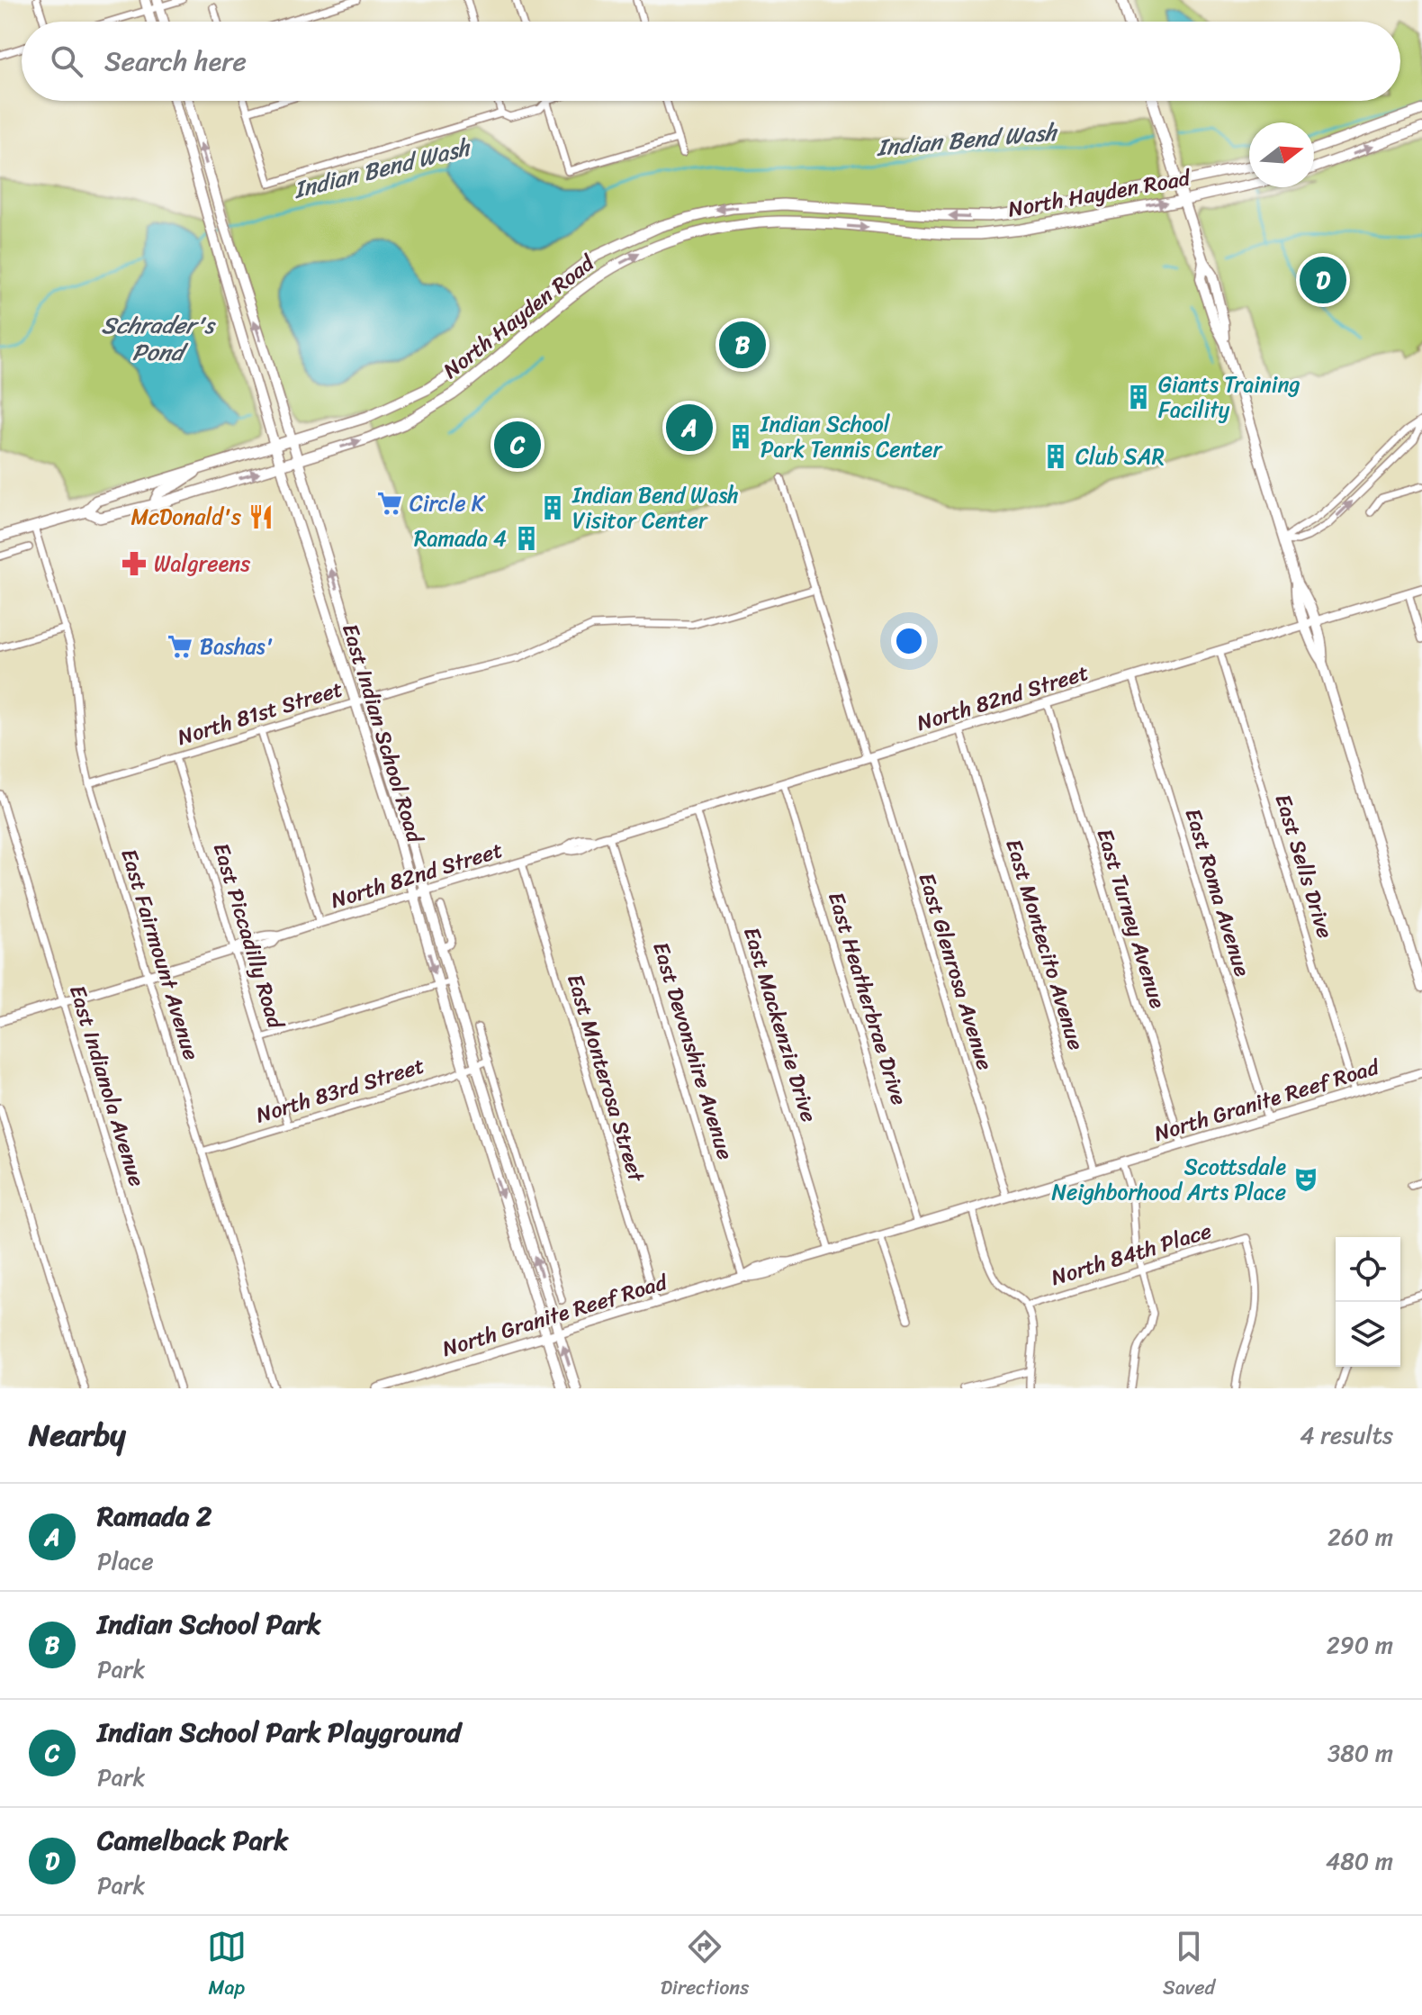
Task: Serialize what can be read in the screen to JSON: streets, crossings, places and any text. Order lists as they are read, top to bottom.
{
  "streets": {
    "main road": ["North Hayden Road", "East Indian School Road"],
    "street": [
      "North 82nd Street",
      "North 81st Street",
      "East Sells Drive",
      "East Roma Avenue",
      "East Turney Avenue",
      "East Piccadilly Road",
      "East Montecito Avenue",
      "East Fairmount Avenue",
      "East Glenrosa Avenue",
      "East Heatherbrae Drive",
      "East Mackenzie Drive",
      "East Devonshire Avenue",
      "East Monterosa Street",
      "East Indianola Avenue",
      "North 83rd Street",
      "North Granite Reef Road",
      "North 84th Place"
    ]
  },
  "crossings": [
    ["North Hayden Road", "East Indian School Road"],
    ["North Hayden Road", "East Fairmount Avenue"],
    ["North 82nd Street", "East Indian School Road"],
    ["North 82nd Street", "East Sells Drive"],
    ["North 82nd Street", "East Roma Avenue"],
    ["North 82nd Street", "East Turney Avenue"],
    ["North 82nd Street", "East Piccadilly Road"],
    ["North 82nd Street", "East Montecito Avenue"],
    ["North 82nd Street", "East Fairmount Avenue"],
    ["North 82nd Street", "East Glenrosa Avenue"],
    ["North 82nd Street", "East Heatherbrae Drive"],
    ["North 82nd Street", "East Mackenzie Drive"],
    ["North 82nd Street", "East Devonshire Avenue"],
    ["North 82nd Street", "East Monterosa Street"],
    ["North 82nd Street", "East Indianola Avenue"],
    ["North 81st Street", "East Indian School Road"],
    ["North 81st Street", "East Piccadilly Road"],
    ["North 81st Street", "East Fairmount Avenue"],
    ["North 81st Street", "East Glenrosa Avenue"],
    ["East Indian School Road", "North 83rd Street"],
    ["East Indian School Road", "North Granite Reef Road"],
    ["East Sells Drive", "North Granite Reef Road"],
    ["East Roma Avenue", "North Granite Reef Road"],
    ["East Turney Avenue", "North Granite Reef Road"],
    ["East Piccadilly Road", "North 83rd Street"],
    ["East Montecito Avenue", "North Granite Reef Road"],
    ["East Fairmount Avenue", "North 83rd Street"],
    ["East Glenrosa Avenue", "North Granite Reef Road"],
    ["East Heatherbrae Drive", "North Granite Reef Road"],
    ["East Mackenzie Drive", "North Granite Reef Road"],
    ["East Devonshire Avenue", "North Granite Reef Road"],
    ["East Monterosa Street", "North Granite Reef Road"]
  ],
  "water": ["Indian Bend Wash", "Schrader's Pond"],
  "places": {
    "building": [
      "Giants Training Facility",
      "Indian School Park Tennis Center",
      "Club SAR",
      "Indian Bend Wash Visitor Center",
      "Ramada 4"
    ],
    "supermarket": ["Circle K", "Bashas'"],
    "restaurant": ["McDonald's"],
    "pharmacy": ["Walgreens"],
    "theatre": ["Scottsdale Neighborhood Arts Place"]
  },
  "north": "right",
  "page": {
    "search": "Search here",
    "pins": [
      "D",
      "B",
      "A",
      "C"
    ],
    "heading": ["Nearby", "4 results"],
    "list": [
      {
        "mark": "A",
        "name": "Ramada 2",
        "note": "Place",
        "value": "260 m"
      },
      {
        "mark": "B",
        "name": "Indian School Park",
        "note": "Park",
        "value": "290 m"
      },
      {
        "mark": "C",
        "name": "Indian School Park Playground",
        "note": "Park",
        "value": "380 m"
      },
      {
        "mark": "D",
        "name": "Camelback Park",
        "note": "Park",
        "value": "480 m"
      }
    ],
    "nav": ["Map", "Directions", "Saved"]
  }
}
